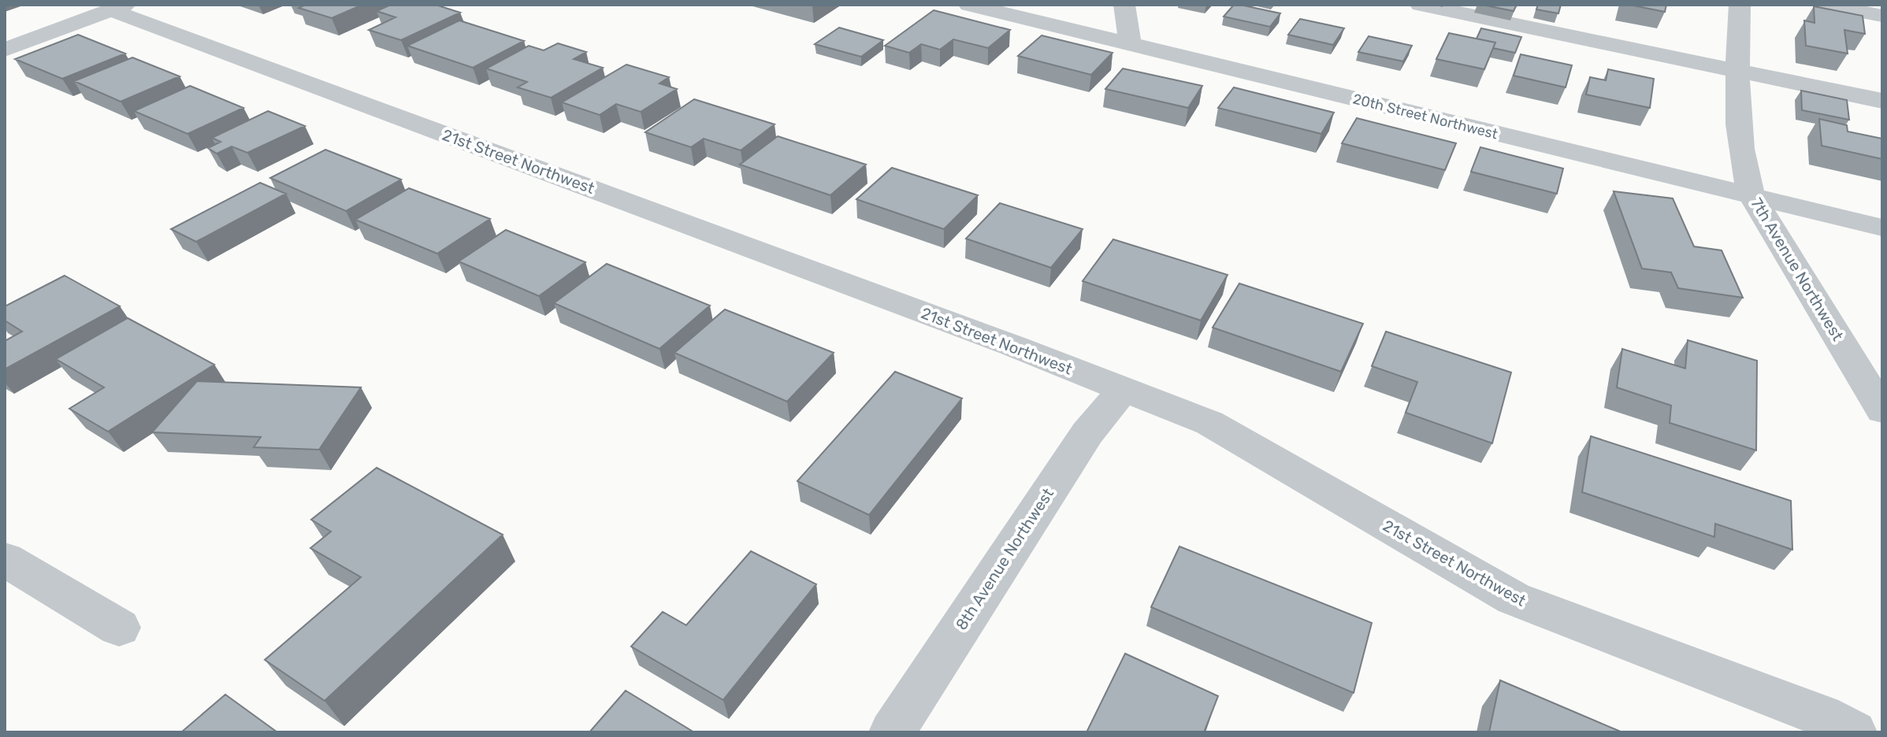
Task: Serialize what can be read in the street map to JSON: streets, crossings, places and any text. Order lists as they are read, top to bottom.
{
  "streets": {
    "street": [
      "20th Street Northwest",
      "21st Street Northwest",
      "7th Avenue Northwest",
      "8th Avenue Northwest"
    ]
  },
  "crossings": [
    ["20th Street Northwest", "7th Avenue Northwest"],
    ["21st Street Northwest", "8th Avenue Northwest"]
  ]
}
